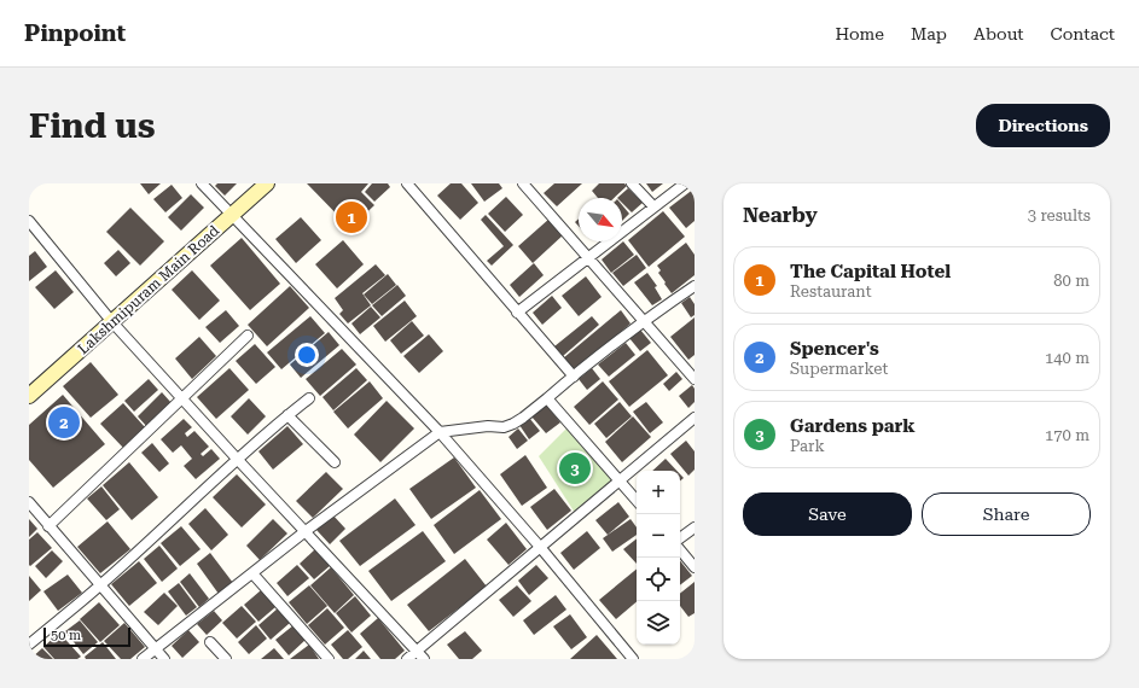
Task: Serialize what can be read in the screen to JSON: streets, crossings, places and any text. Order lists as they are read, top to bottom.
{
  "streets": {
    "street": ["Lakshmipuram Main Road"]
  },
  "scale_bar": "50 m",
  "north": "bottom right",
  "page": {
    "header": "Pinpoint",
    "nav": [
      "Home",
      "Map",
      "About",
      "Contact"
    ],
    "buttons": [
      "Directions",
      ["Save", "Share"]
    ],
    "title": "Find us",
    "heading": ["Nearby", "3 results"],
    "pins": ["1", "2", "3"],
    "list": [
      {
        "mark": "1",
        "name": "The Capital Hotel",
        "note": "Restaurant",
        "value": "80 m"
      },
      {
        "mark": "2",
        "name": "Spencer's",
        "note": "Supermarket",
        "value": "140 m"
      },
      {
        "mark": "3",
        "name": "Gardens park",
        "note": "Park",
        "value": "170 m"
      }
    ],
    "map_buttons": ["+", "−"],
    "scale": "50 m"
  }
}
